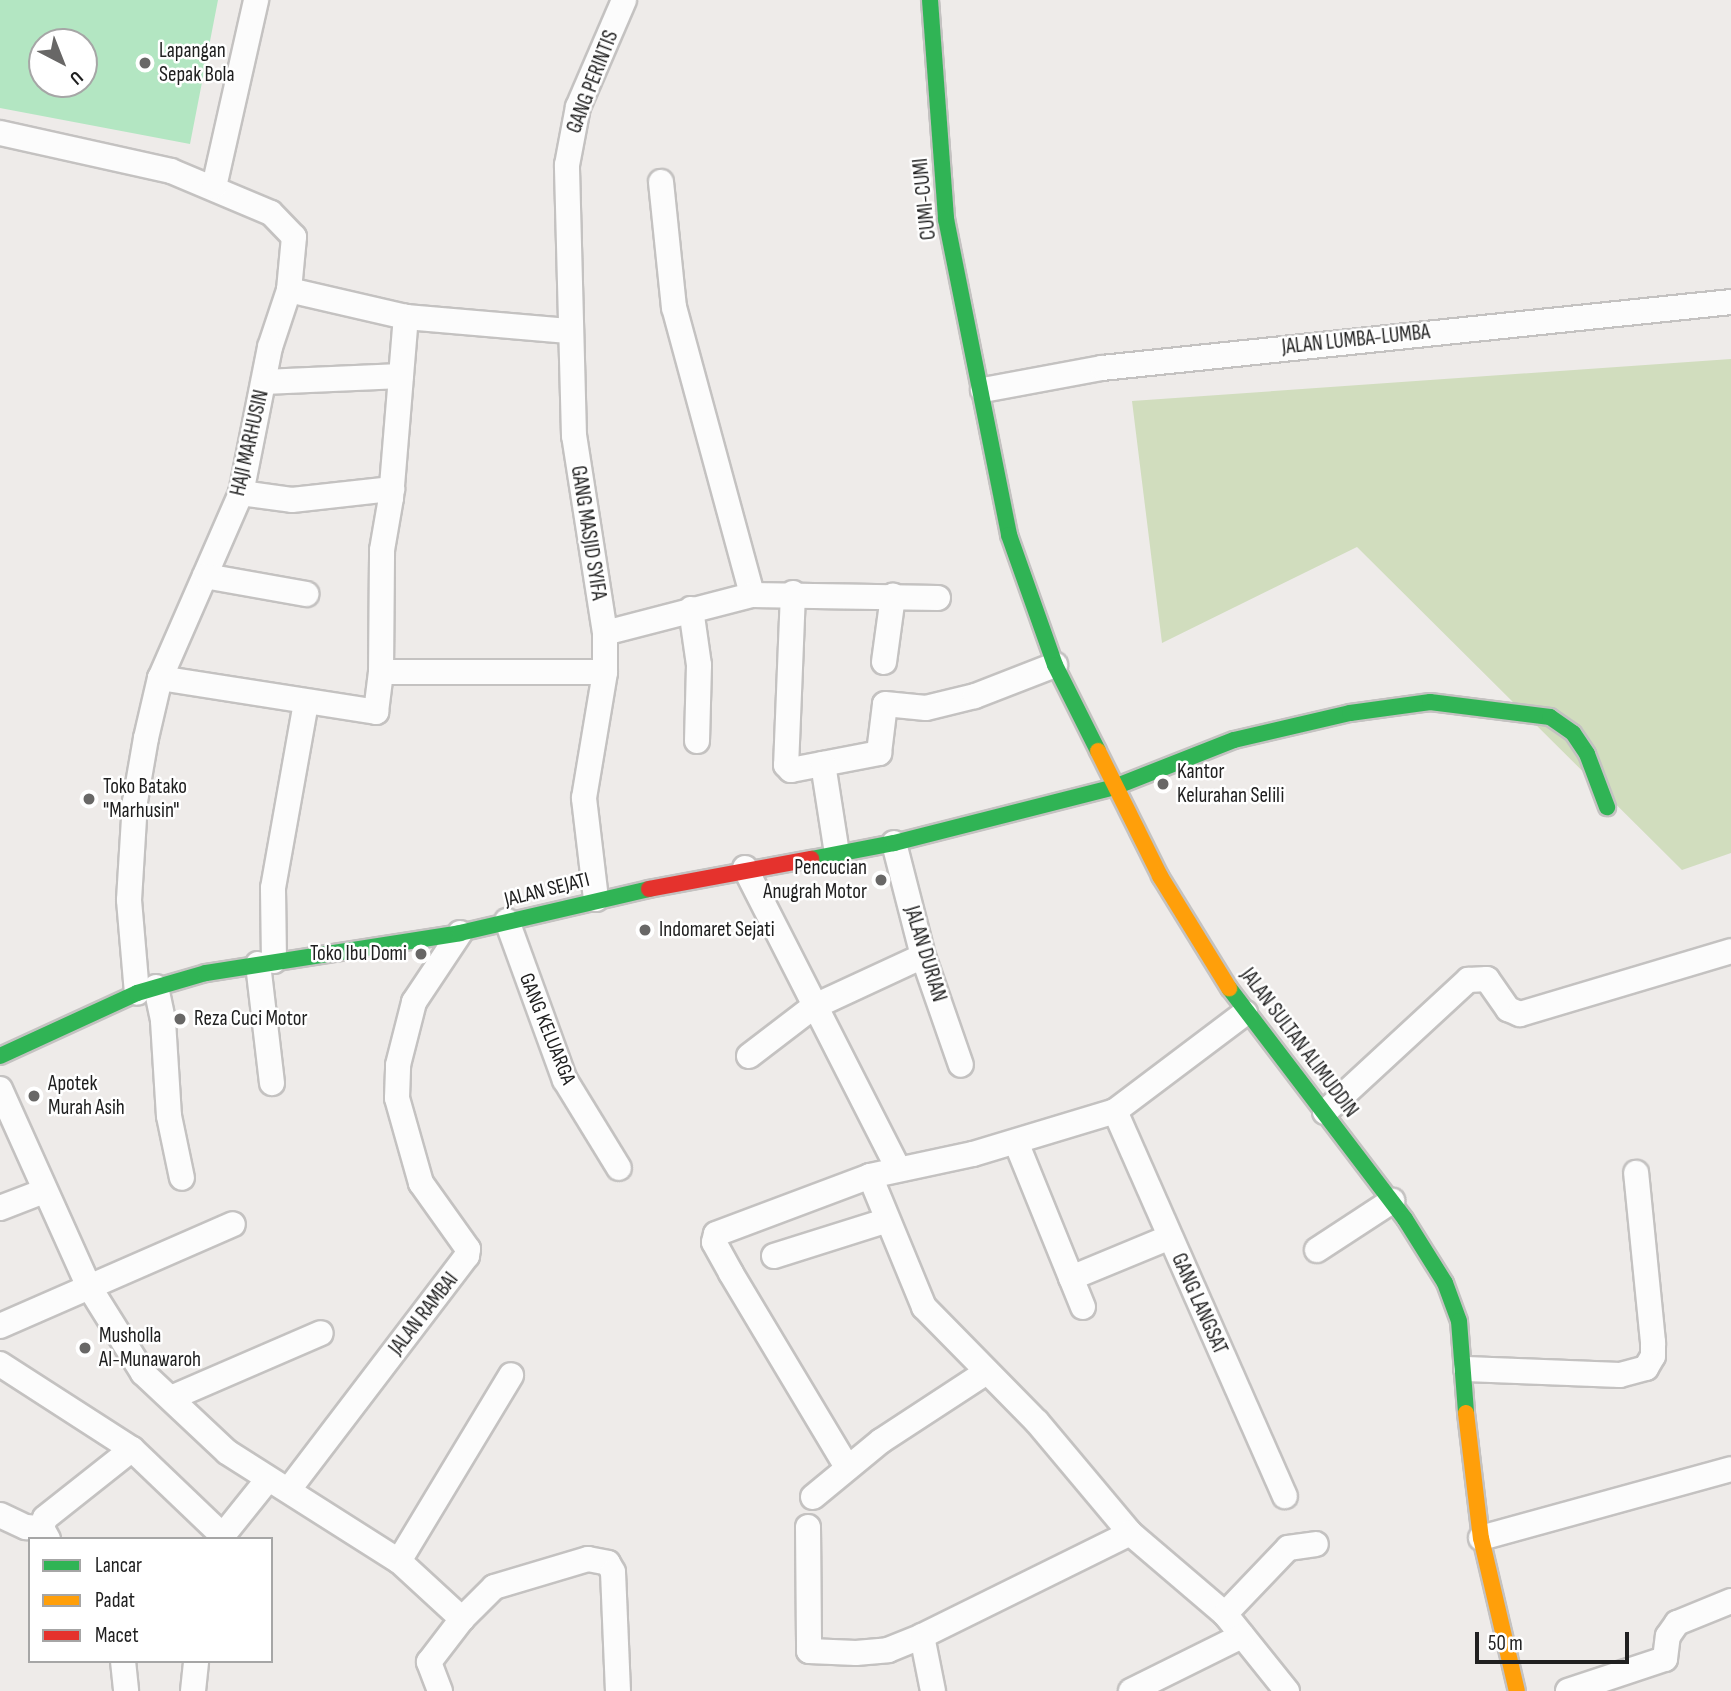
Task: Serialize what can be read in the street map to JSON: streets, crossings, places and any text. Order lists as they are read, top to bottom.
{
  "streets": {
    "main road": ["CUMI-CUMI", "JALAN SEJATI", "JALAN SULTAN ALIMUDDIN"],
    "street": [
      "GANG PERINTIS",
      "JALAN LUMBA-LUMBA",
      "HAJI MARHUSIN",
      "GANG MASJID SYIFA",
      "JALAN DURIAN",
      "GANG KELUARGA",
      "GANG LANGSAT",
      "JALAN RAMBAI"
    ]
  },
  "crossings": [
    ["GANG PERINTIS", "GANG MASJID SYIFA"],
    ["CUMI-CUMI", "JALAN LUMBA-LUMBA"],
    ["CUMI-CUMI", "JALAN SULTAN ALIMUDDIN"],
    ["JALAN LUMBA-LUMBA", "JALAN SULTAN ALIMUDDIN"],
    ["HAJI MARHUSIN", "JALAN SEJATI"],
    ["GANG MASJID SYIFA", "JALAN SEJATI"],
    ["JALAN SEJATI", "JALAN DURIAN"],
    ["JALAN SEJATI", "GANG KELUARGA"],
    ["JALAN SEJATI", "JALAN SULTAN ALIMUDDIN"],
    ["JALAN SEJATI", "JALAN RAMBAI"]
  ],
  "places": [
    "Lapangan Sepak Bola",
    "Kantor Kelurahan Selili",
    "Toko Batako \"Marhusin\"",
    "Pencucian Anugrah Motor",
    "Indomaret Sejati",
    "Toko Ibu Domi",
    "Reza Cuci Motor",
    "Apotek Murah Asih",
    "Musholla Al-Munawaroh"
  ],
  "legend": ["Lancar", "Padat", "Macet"],
  "scale_bar": "50 m",
  "north": "bottom right"
}
